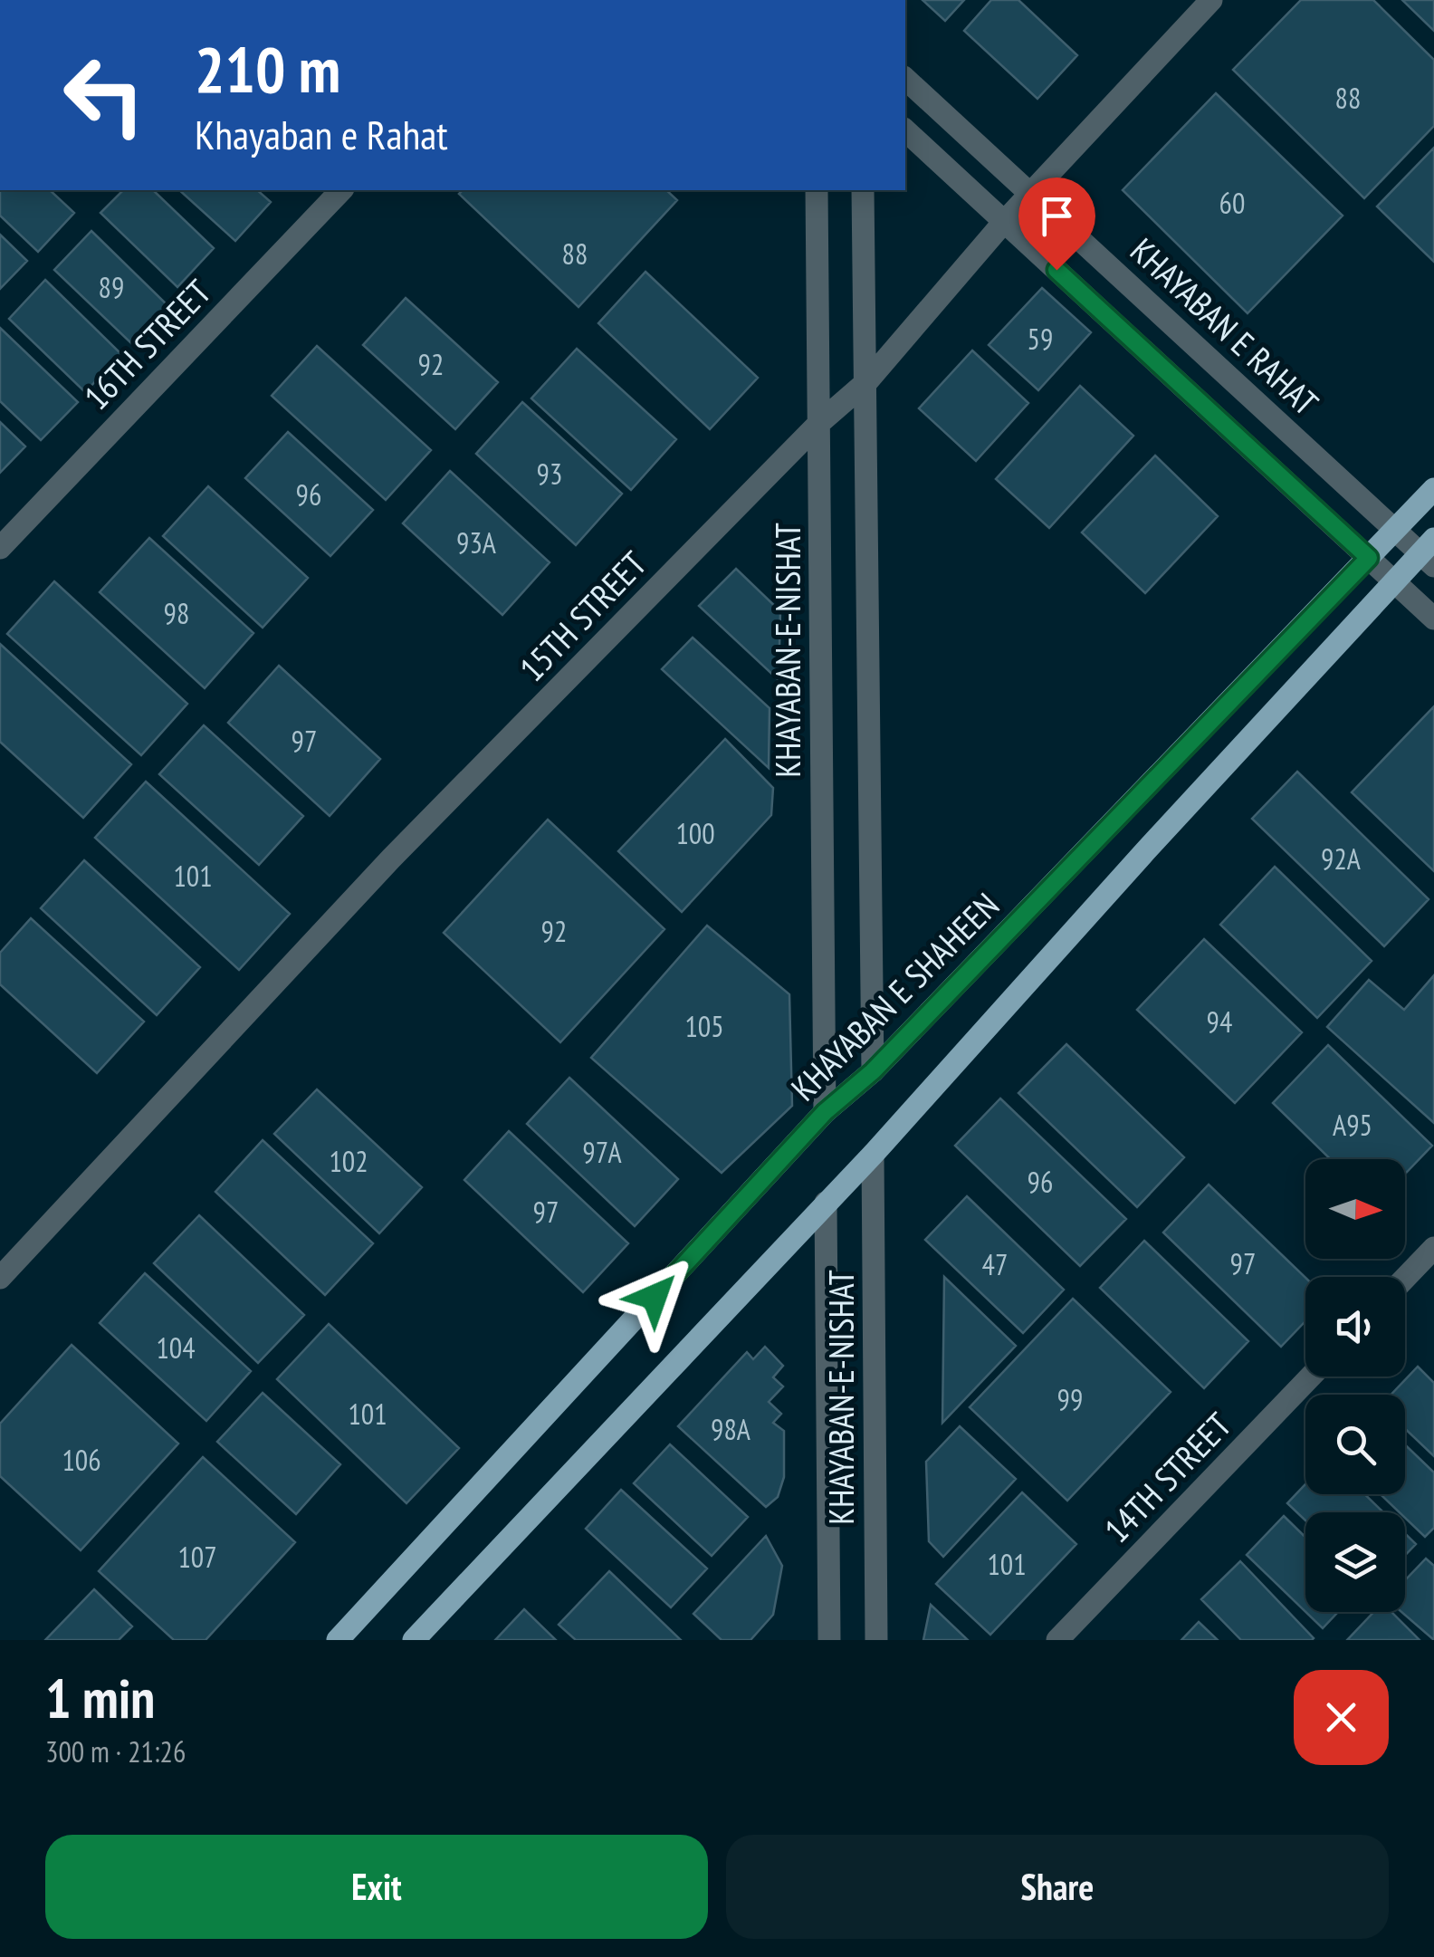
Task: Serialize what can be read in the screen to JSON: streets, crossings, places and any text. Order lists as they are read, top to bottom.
{
  "streets": {
    "main road": ["KHAYABAN E SHAHEEN"],
    "street": [
      "KHAYABAN E RAHAT",
      "16TH STREET",
      "15TH STREET",
      "KHAYABAN-E-NISHAT",
      "14TH STREET"
    ]
  },
  "crossings": [
    ["KHAYABAN E RAHAT", "15TH STREET"],
    ["KHAYABAN E RAHAT", "KHAYABAN E SHAHEEN"],
    ["15TH STREET", "KHAYABAN-E-NISHAT"],
    ["KHAYABAN-E-NISHAT", "KHAYABAN E SHAHEEN"]
  ],
  "house_numbers": [
    "88",
    "60",
    "88",
    "89",
    "59",
    "92",
    "93",
    "96",
    "93A",
    "98",
    "97",
    "100",
    "92A",
    "101",
    "92",
    "94",
    "105",
    "A95",
    "97A",
    "102",
    "96",
    "97",
    "97",
    "47",
    "104",
    "99",
    "101",
    "98A",
    "106",
    "107",
    "101"
  ],
  "north": "right",
  "page": {
    "turn": ["210 m", "Khayaban e Rahat"],
    "heading": ["1 min", "300 m · 21:26"],
    "buttons": ["Exit", "Share"]
  }
}
